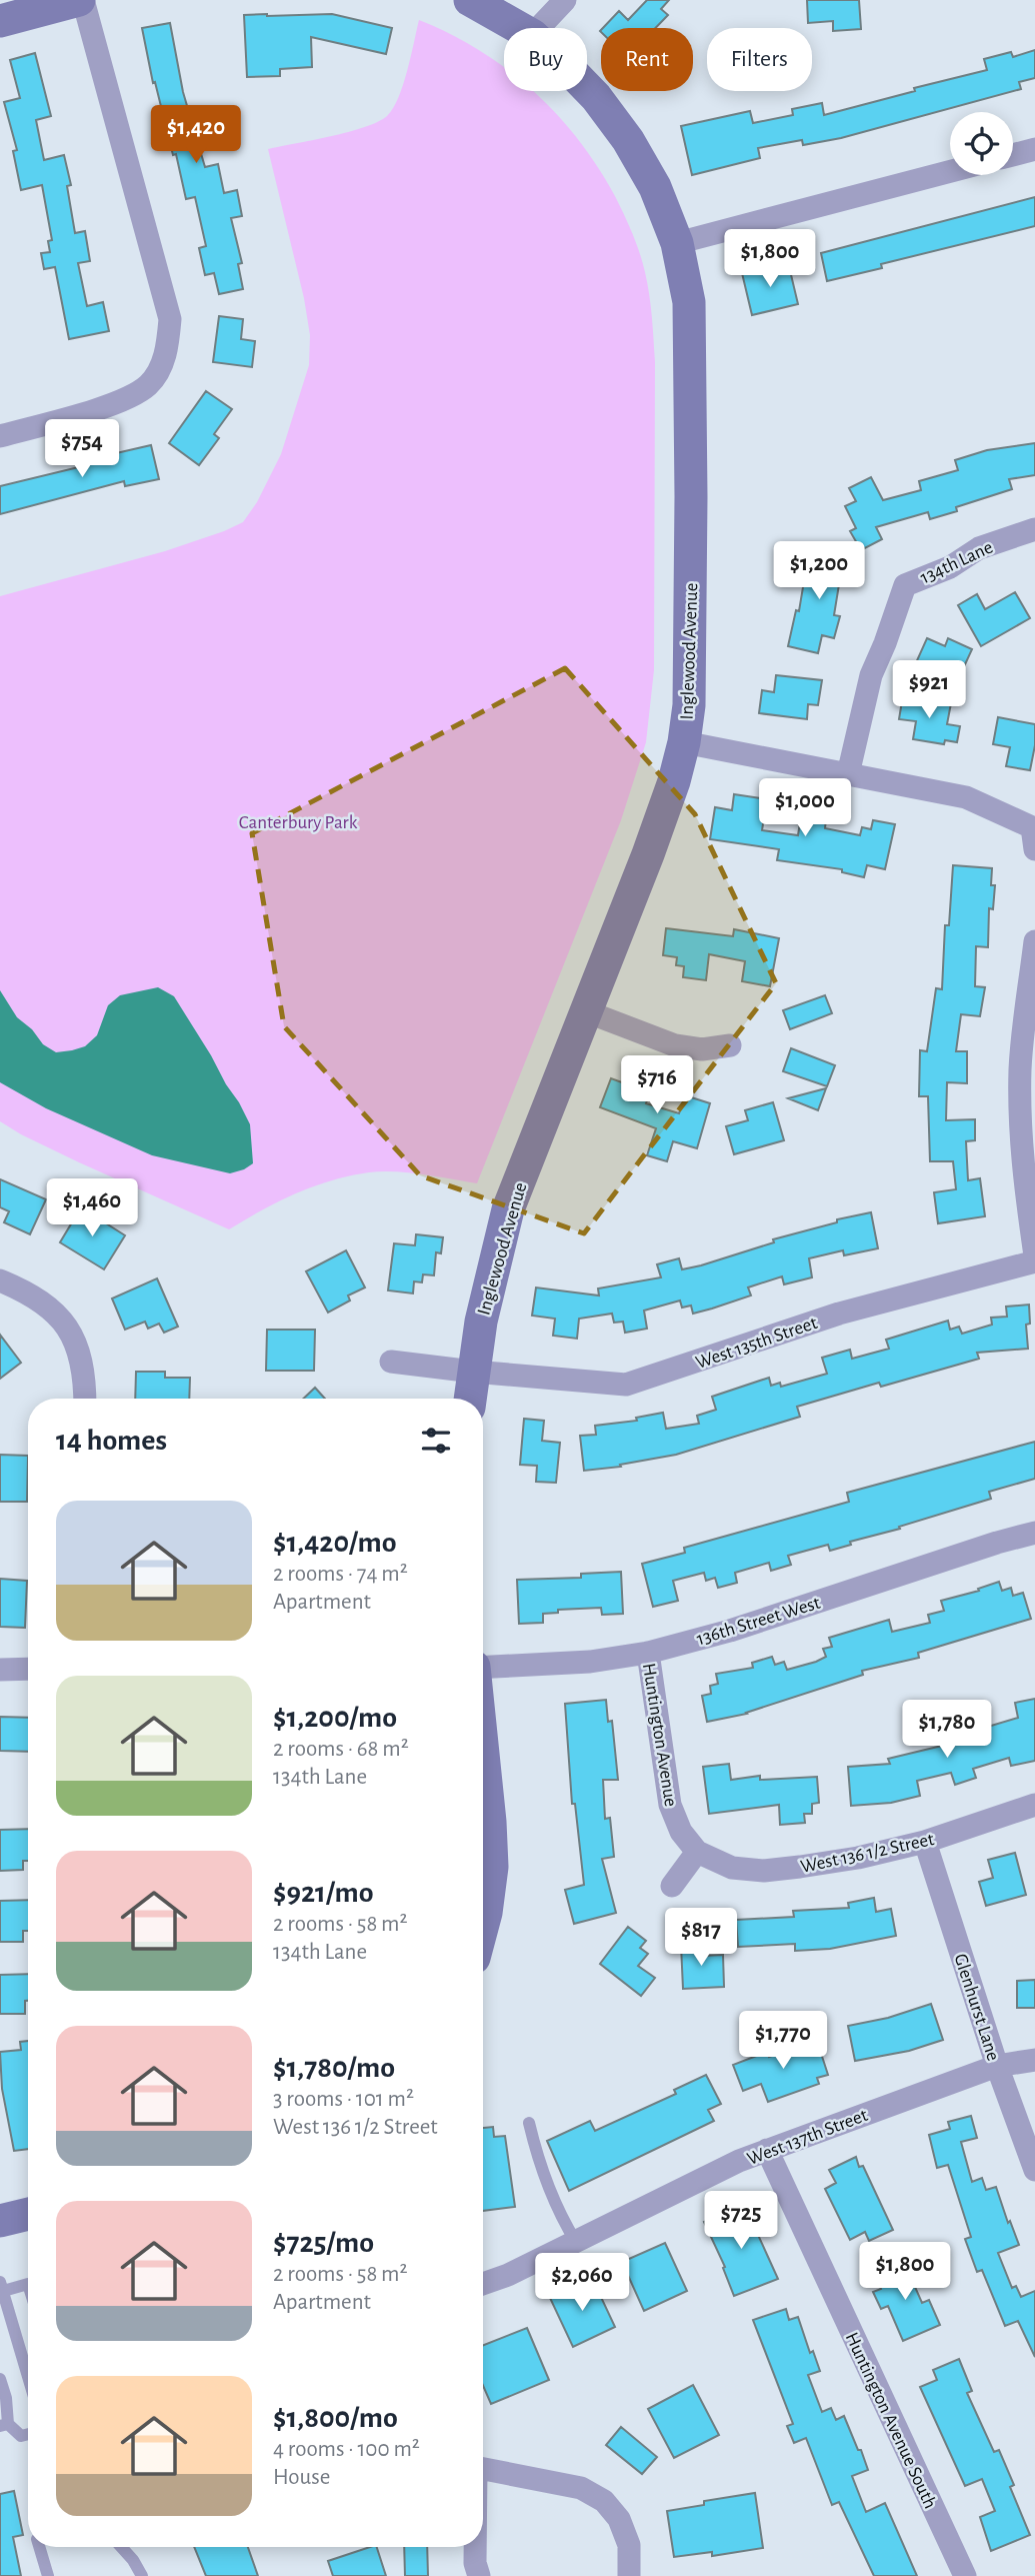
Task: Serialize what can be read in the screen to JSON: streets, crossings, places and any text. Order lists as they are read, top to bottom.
{
  "streets": {
    "street": [
      "134th Lane",
      "Inglewood Avenue",
      "West 135th Street",
      "136th Street West",
      "Huntington Avenue",
      "West 136 1/2 Street",
      "Glenhurst Lane",
      "West 137th Street",
      "Huntington Avenue South"
    ]
  },
  "crossings": [
    ["Inglewood Avenue", "West 135th Street"],
    ["136th Street West", "Huntington Avenue"],
    ["Huntington Avenue", "West 136 1/2 Street"],
    ["West 136 1/2 Street", "Glenhurst Lane"],
    ["Glenhurst Lane", "West 137th Street"],
    ["West 137th Street", "Huntington Avenue South"]
  ],
  "parks": ["Canterbury Park"],
  "page": {
    "chip": ["Buy", "Rent", "Filters"],
    "price": [
      "$1,420",
      "$1,800",
      "$754",
      "$1,200",
      "$921",
      "$1,000",
      "$716",
      "$1,460",
      "$1,780",
      "$817",
      "$1,770",
      "$725",
      "$1,800",
      "$2,060"
    ],
    "heading": "14 homes",
    "list": [
      {
        "name": "$1,420/mo",
        "note": "2 rooms · 74 m² · Apartment"
      },
      {
        "name": "$1,200/mo",
        "note": "2 rooms · 68 m² · 134th Lane"
      },
      {
        "name": "$921/mo",
        "note": "2 rooms · 58 m² · 134th Lane"
      },
      {
        "name": "$1,780/mo",
        "note": "3 rooms · 101 m² · West 136 1/2 Street"
      },
      {
        "name": "$725/mo",
        "note": "2 rooms · 58 m² · Apartment"
      },
      {
        "name": "$1,800/mo",
        "note": "4 rooms · 100 m² · House"
      }
    ]
  }
}
